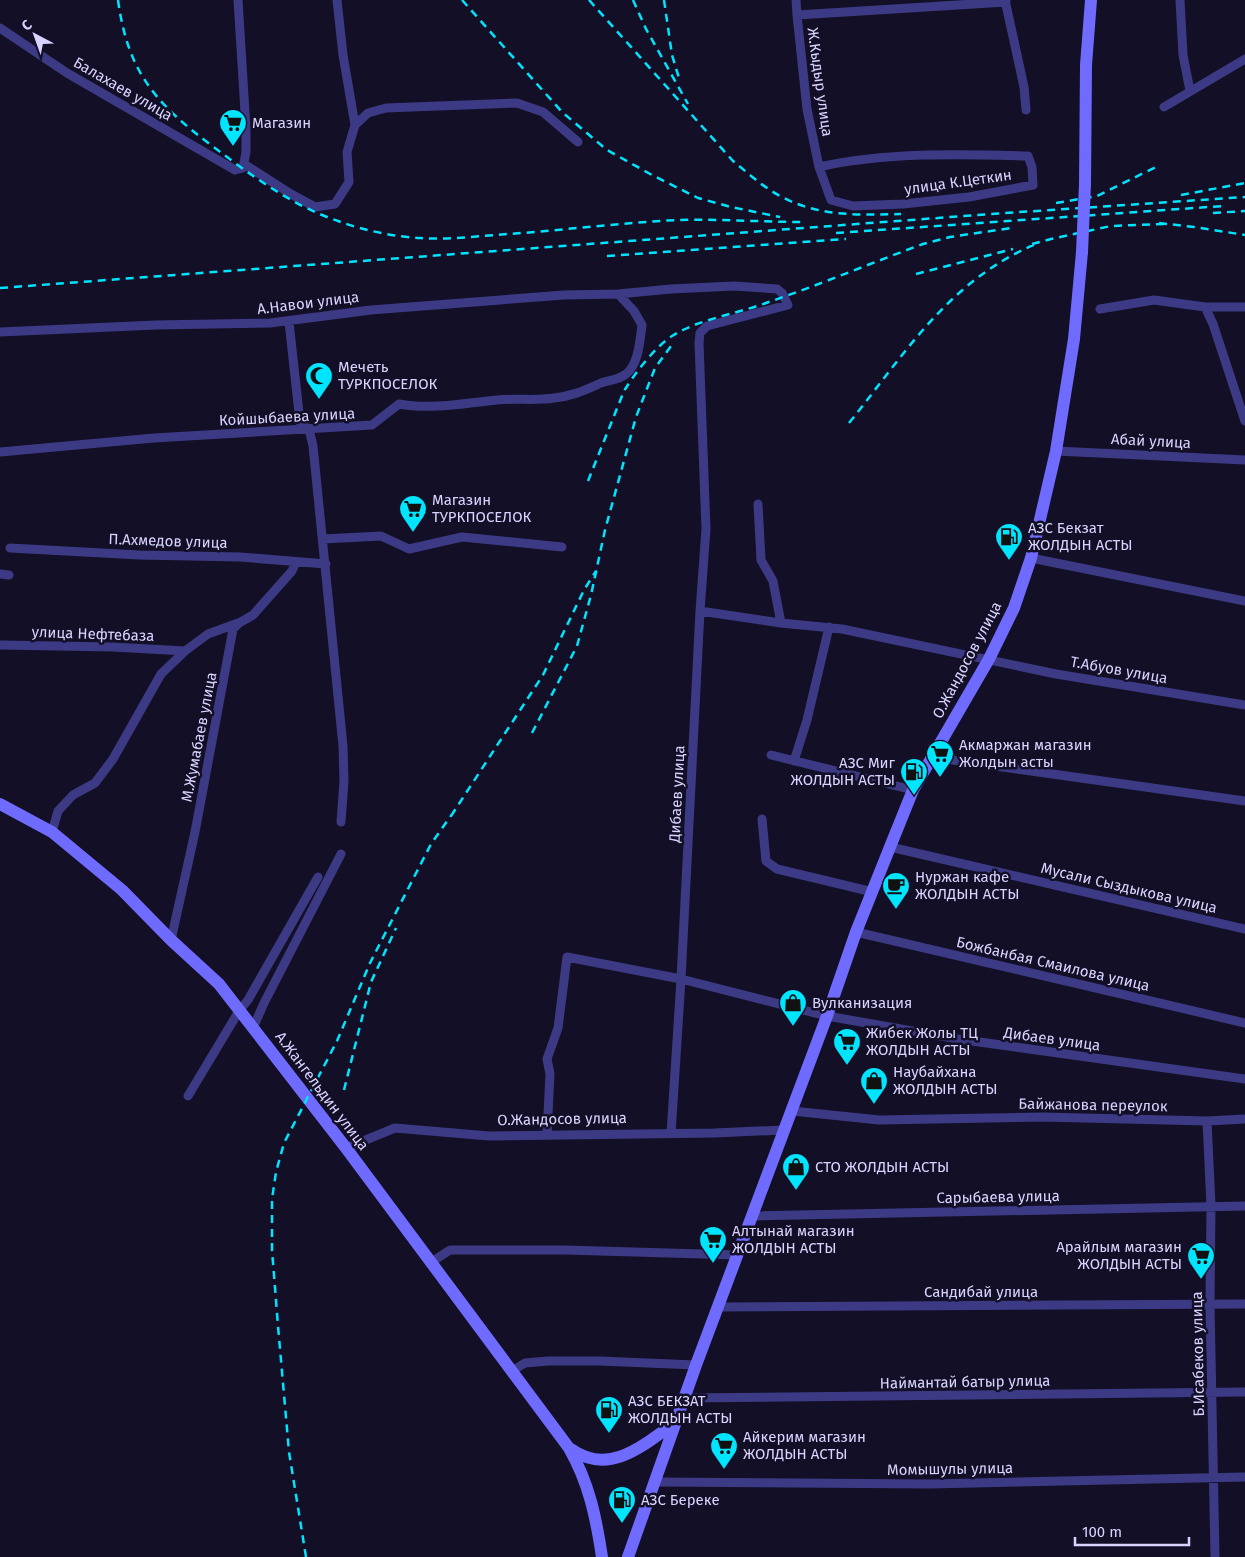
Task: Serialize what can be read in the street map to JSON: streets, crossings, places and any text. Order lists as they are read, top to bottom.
{
  "streets": {
    "main road": ["О.Жандосов улица", "А.Жангельдин улица"],
    "street": [
      "Ж.Кыдыр улица",
      "Балахаев улица",
      "улица К.Цеткин",
      "А.Навои улица",
      "Койшыбаева улица",
      "Абай улица",
      "П.Ахмедов улица",
      "улица Нефтебаза",
      "Т.Абуов улица",
      "М.Жумабаев улица",
      "Дибаев улица",
      "Мусали Сыздыкова улица",
      "Божбанбая Смаилова улица",
      "Байжанова переулок",
      "Сарыбаева улица",
      "Сандибай улица",
      "Б.Исабеков улица",
      "Наймантай батыр улица",
      "Момышулы улица"
    ]
  },
  "crossings": [
    ["Ж.Кыдыр улица", "улица К.Цеткин"],
    ["А.Навои улица", "Койшыбаева улица"],
    ["А.Навои улица", "Дибаев улица"],
    ["Абай улица", "О.Жандосов улица"],
    ["О.Жандосов улица", "Т.Абуов улица"],
    ["О.Жандосов улица", "Дибаев улица"],
    ["О.Жандосов улица", "Мусали Сыздыкова улица"],
    ["О.Жандосов улица", "Божбанбая Смаилова улица"],
    ["О.Жандосов улица", "А.Жангельдин улица"],
    ["О.Жандосов улица", "Байжанова переулок"],
    ["О.Жандосов улица", "Сарыбаева улица"],
    ["О.Жандосов улица", "Сандибай улица"],
    ["О.Жандосов улица", "Наймантай батыр улица"],
    ["О.Жандосов улица", "Момышулы улица"],
    ["М.Жумабаев улица", "А.Жангельдин улица"],
    ["Байжанова переулок", "Б.Исабеков улица"],
    ["Сарыбаева улица", "Б.Исабеков улица"],
    ["Сандибай улица", "Б.Исабеков улица"],
    ["Б.Исабеков улица", "Наймантай батыр улица"],
    ["Б.Исабеков улица", "Момышулы улица"]
  ],
  "places": {
    "supermarket": [
      "Магазин",
      "Магазин ТУРКПОСЕЛОК",
      "Акмаржан магазин Жолдын асты",
      "Жибек Жолы ТЦ ЖОЛДЫН АСТЫ",
      "Алтынай магазин ЖОЛДЫН АСТЫ",
      "Арайлым магазин ЖОЛДЫН АСТЫ",
      "Айкерим магазин ЖОЛДЫН АСТЫ"
    ],
    "mosque": ["Мечеть ТУРКПОСЕЛОК"],
    "fuel station": [
      "АЗС Бекзат ЖОЛДЫН АСТЫ",
      "АЗС Миг ЖОЛДЫН АСТЫ",
      "АЗС БЕКЗАТ ЖОЛДЫН АСТЫ",
      "АЗС Береке"
    ],
    "cafe": ["Нуржан кафе ЖОЛДЫН АСТЫ"],
    "shop": ["Вулканизация", "Наубайхана ЖОЛДЫН АСТЫ", "СТО ЖОЛДЫН АСТЫ"]
  },
  "scale_bar": "100 m",
  "north": "top left"
}
